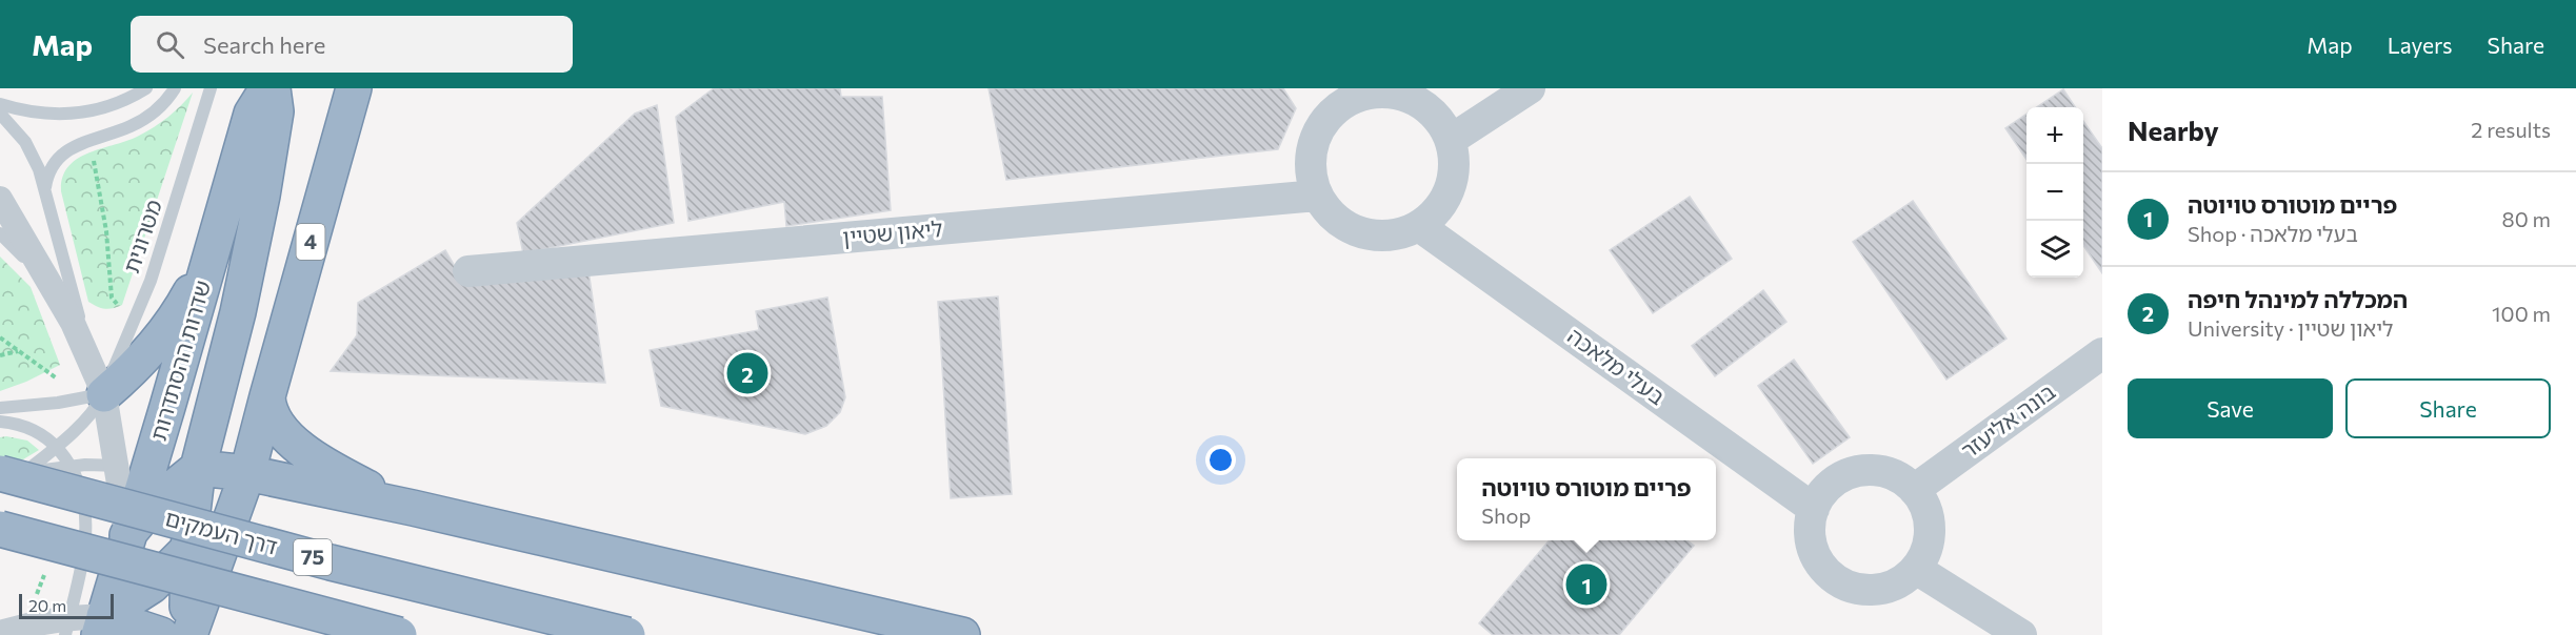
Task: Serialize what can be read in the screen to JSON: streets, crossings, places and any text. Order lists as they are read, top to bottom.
{
  "streets": {
    "highway": [
      "4",
      "שדרות ההסתדרות",
      "דרך העמקים",
      "75"
    ],
    "street": ["ליאון שטיין", "בעלי מלאכה", "בונה אליעזר"],
    "lane": ["מטרונית"]
  },
  "crossings": [
    ["ליאון שטיין", "בעלי מלאכה"],
    ["בעלי מלאכה", "בונה אליעזר"]
  ],
  "scale_bar": "20 m",
  "page": {
    "header": "Map",
    "search": "Search here",
    "nav": ["Map", "Layers", "Share"],
    "heading": ["Nearby", "2 results"],
    "map_buttons": ["+", "−"],
    "list": [
      {
        "mark": "1",
        "name": "פריים מוטורס טויוטה",
        "note": "Shop · בעלי מלאכה",
        "value": "80 m"
      },
      {
        "mark": "2",
        "name": "המכללה למינהל חיפה",
        "note": "University · ליאון שטיין",
        "value": "100 m"
      }
    ],
    "pins": ["2", "1"],
    "buttons": ["Save", "Share"],
    "popup": ["פריים מוטורס טויוטה", "Shop"],
    "scale": "20 m"
  }
}
